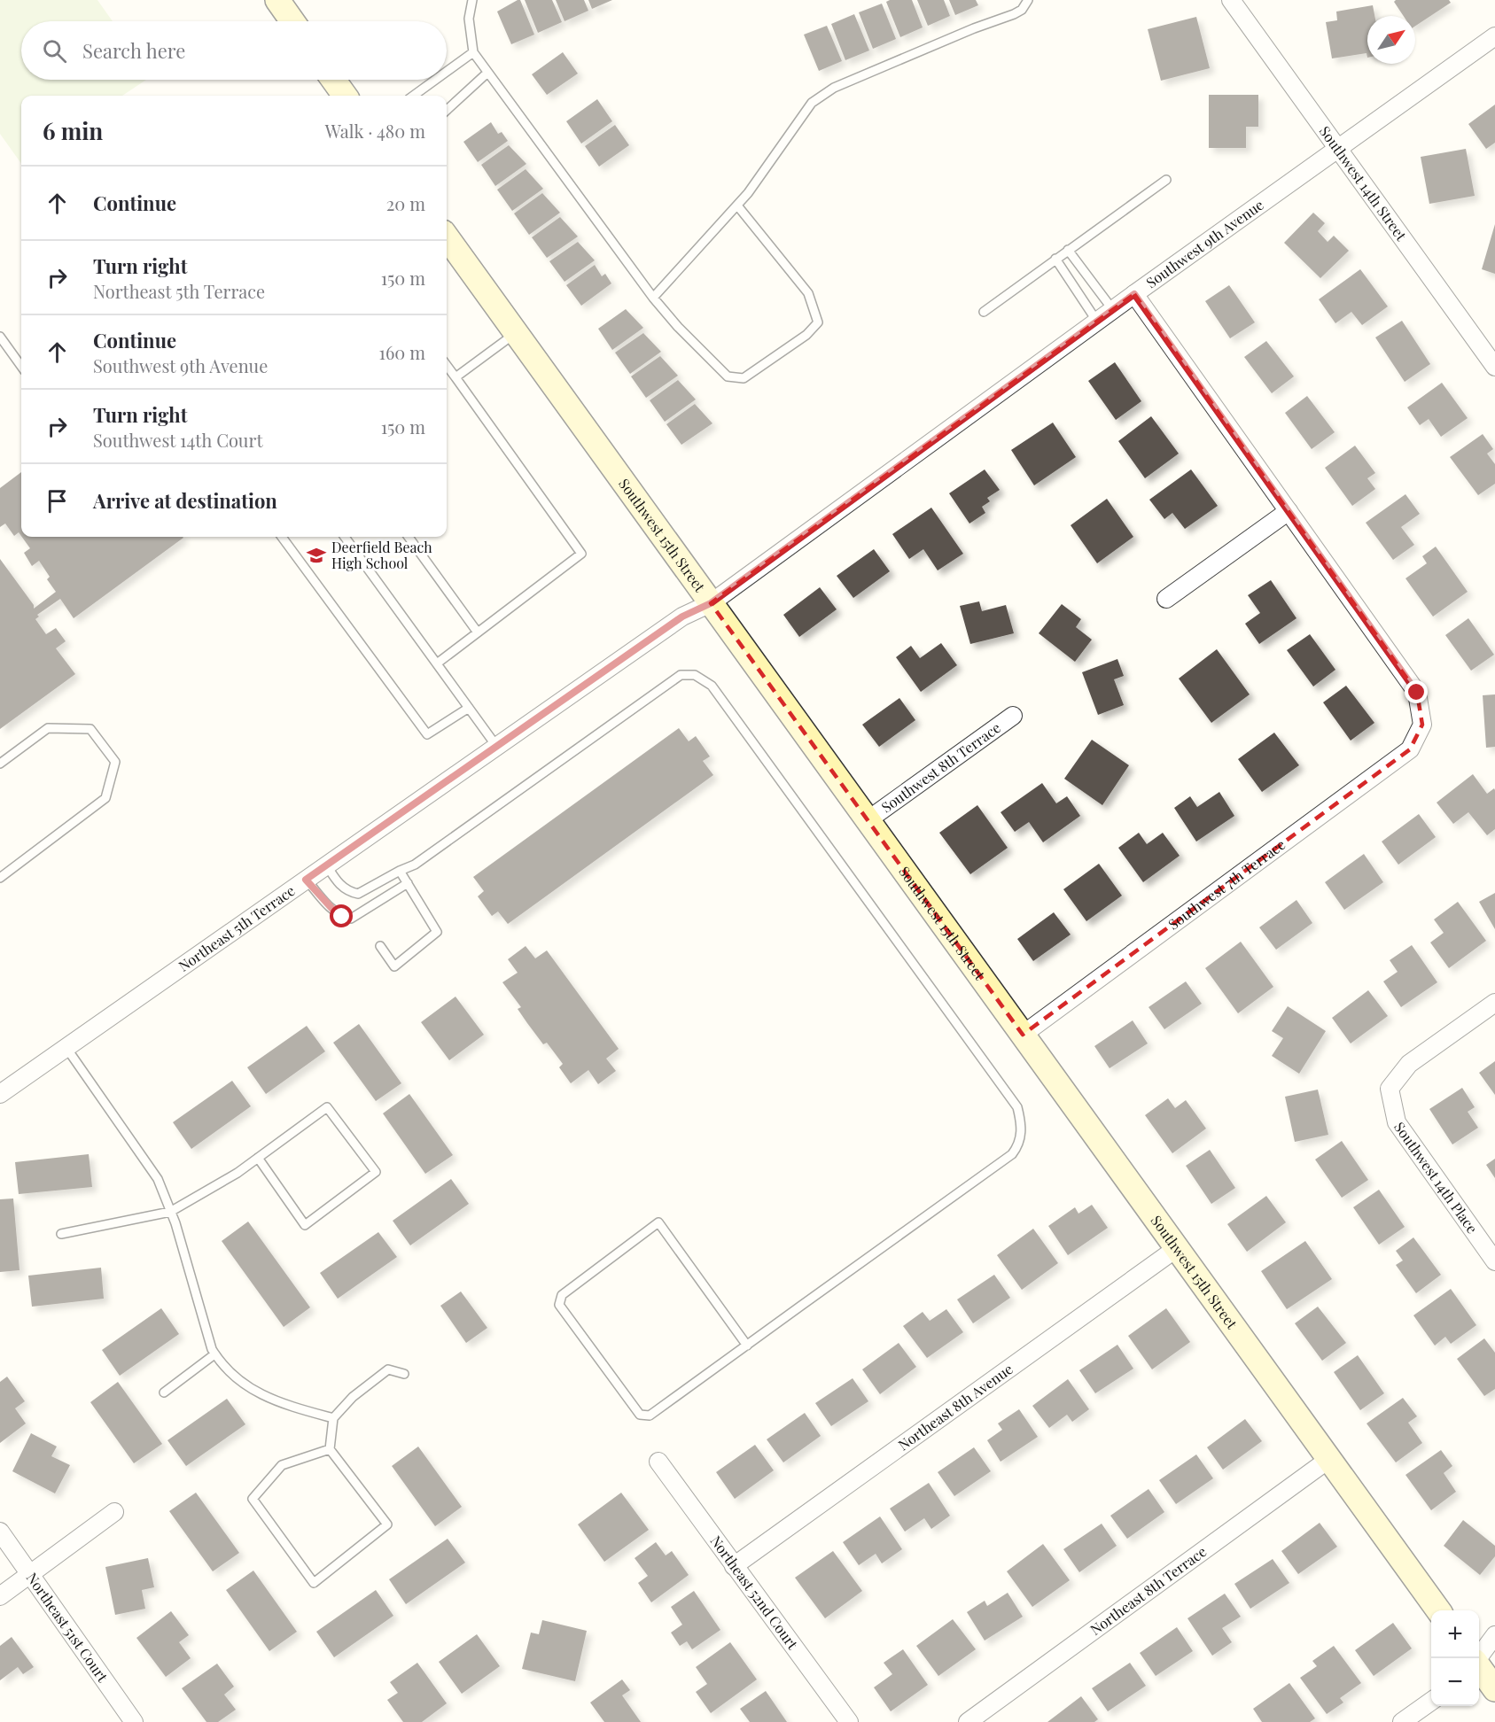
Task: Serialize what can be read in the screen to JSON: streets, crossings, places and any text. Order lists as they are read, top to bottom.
{
  "streets": {
    "street": [
      "Southwest 14th Street",
      "Southwest 9th Avenue",
      "Southwest 15th Street",
      "Southwest 8th Terrace",
      "Southwest 7th Terrace",
      "Northeast 5th Terrace",
      "Southwest 14th Place",
      "Northeast 8th Avenue",
      "Northeast 8th Terrace",
      "Northeast 52nd Court",
      "Northeast 51st Court"
    ]
  },
  "crossings": [
    ["Southwest 14th Street", "Southwest 9th Avenue"],
    ["Southwest 9th Avenue", "Southwest 15th Street"],
    ["Southwest 9th Avenue", "Northeast 5th Terrace"],
    ["Southwest 15th Street", "Southwest 8th Terrace"],
    ["Southwest 15th Street", "Southwest 7th Terrace"],
    ["Southwest 15th Street", "Northeast 5th Terrace"],
    ["Southwest 15th Street", "Northeast 8th Avenue"],
    ["Southwest 15th Street", "Northeast 8th Terrace"],
    ["Northeast 8th Avenue", "Northeast 52nd Court"]
  ],
  "places": {
    "school or university": ["Deerfield Beach High School"]
  },
  "north": "top right",
  "page": {
    "search": "Search here",
    "heading": ["6 min", "Walk · 480 m"],
    "list": [
      ["Continue", "20 m"],
      ["Turn right", "Northeast 5th Terrace", "150 m"],
      ["Continue", "Southwest 9th Avenue", "160 m"],
      ["Turn right", "Southwest 14th Court", "150 m"],
      "Arrive at destination"
    ],
    "map_buttons": ["+", "−"]
  }
}
